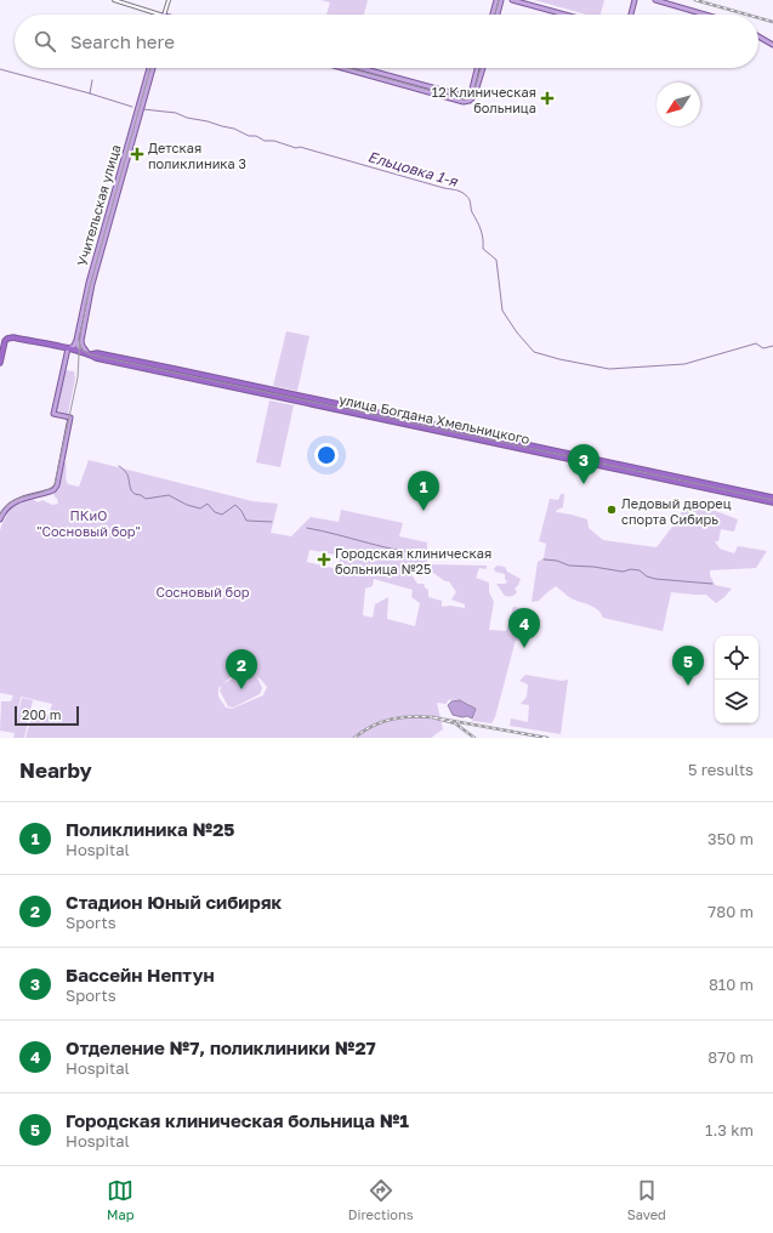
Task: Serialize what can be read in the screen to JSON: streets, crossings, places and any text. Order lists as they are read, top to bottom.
{
  "streets": {
    "highway": ["улица Богдана Хмельницкого"],
    "main road": ["Учительская улица"]
  },
  "crossings": [
    ["Учительская улица", "улица Богдана Хмельницкого"]
  ],
  "water": ["Ельцовка 1-я"],
  "parks": ["ПКиО \"Сосновый бор\"", "Сосновый бор"],
  "places": {
    "health": ["12 Клиническая больница", "Детская поликлиника 3", "Городская клиническая больница №25"],
    "other": ["Ледовый дворец спорта Сибирь"]
  },
  "scale_bar": "200 m",
  "north": "bottom left",
  "page": {
    "search": "Search here",
    "pins": [
      "3",
      "1",
      "4",
      "5",
      "2"
    ],
    "scale": "200 m",
    "heading": ["Nearby", "5 results"],
    "list": [
      {
        "mark": "1",
        "name": "Поликлиника №25",
        "note": "Hospital",
        "value": "350 m"
      },
      {
        "mark": "2",
        "name": "Стадион Юный сибиряк",
        "note": "Sports",
        "value": "780 m"
      },
      {
        "mark": "3",
        "name": "Бассейн Нептун",
        "note": "Sports",
        "value": "810 m"
      },
      {
        "mark": "4",
        "name": "Отделение №7, поликлиники №27",
        "note": "Hospital",
        "value": "870 m"
      },
      {
        "mark": "5",
        "name": "Городская клиническая больница №1",
        "note": "Hospital",
        "value": "1.3 km"
      }
    ],
    "nav": ["Map", "Directions", "Saved"]
  }
}
